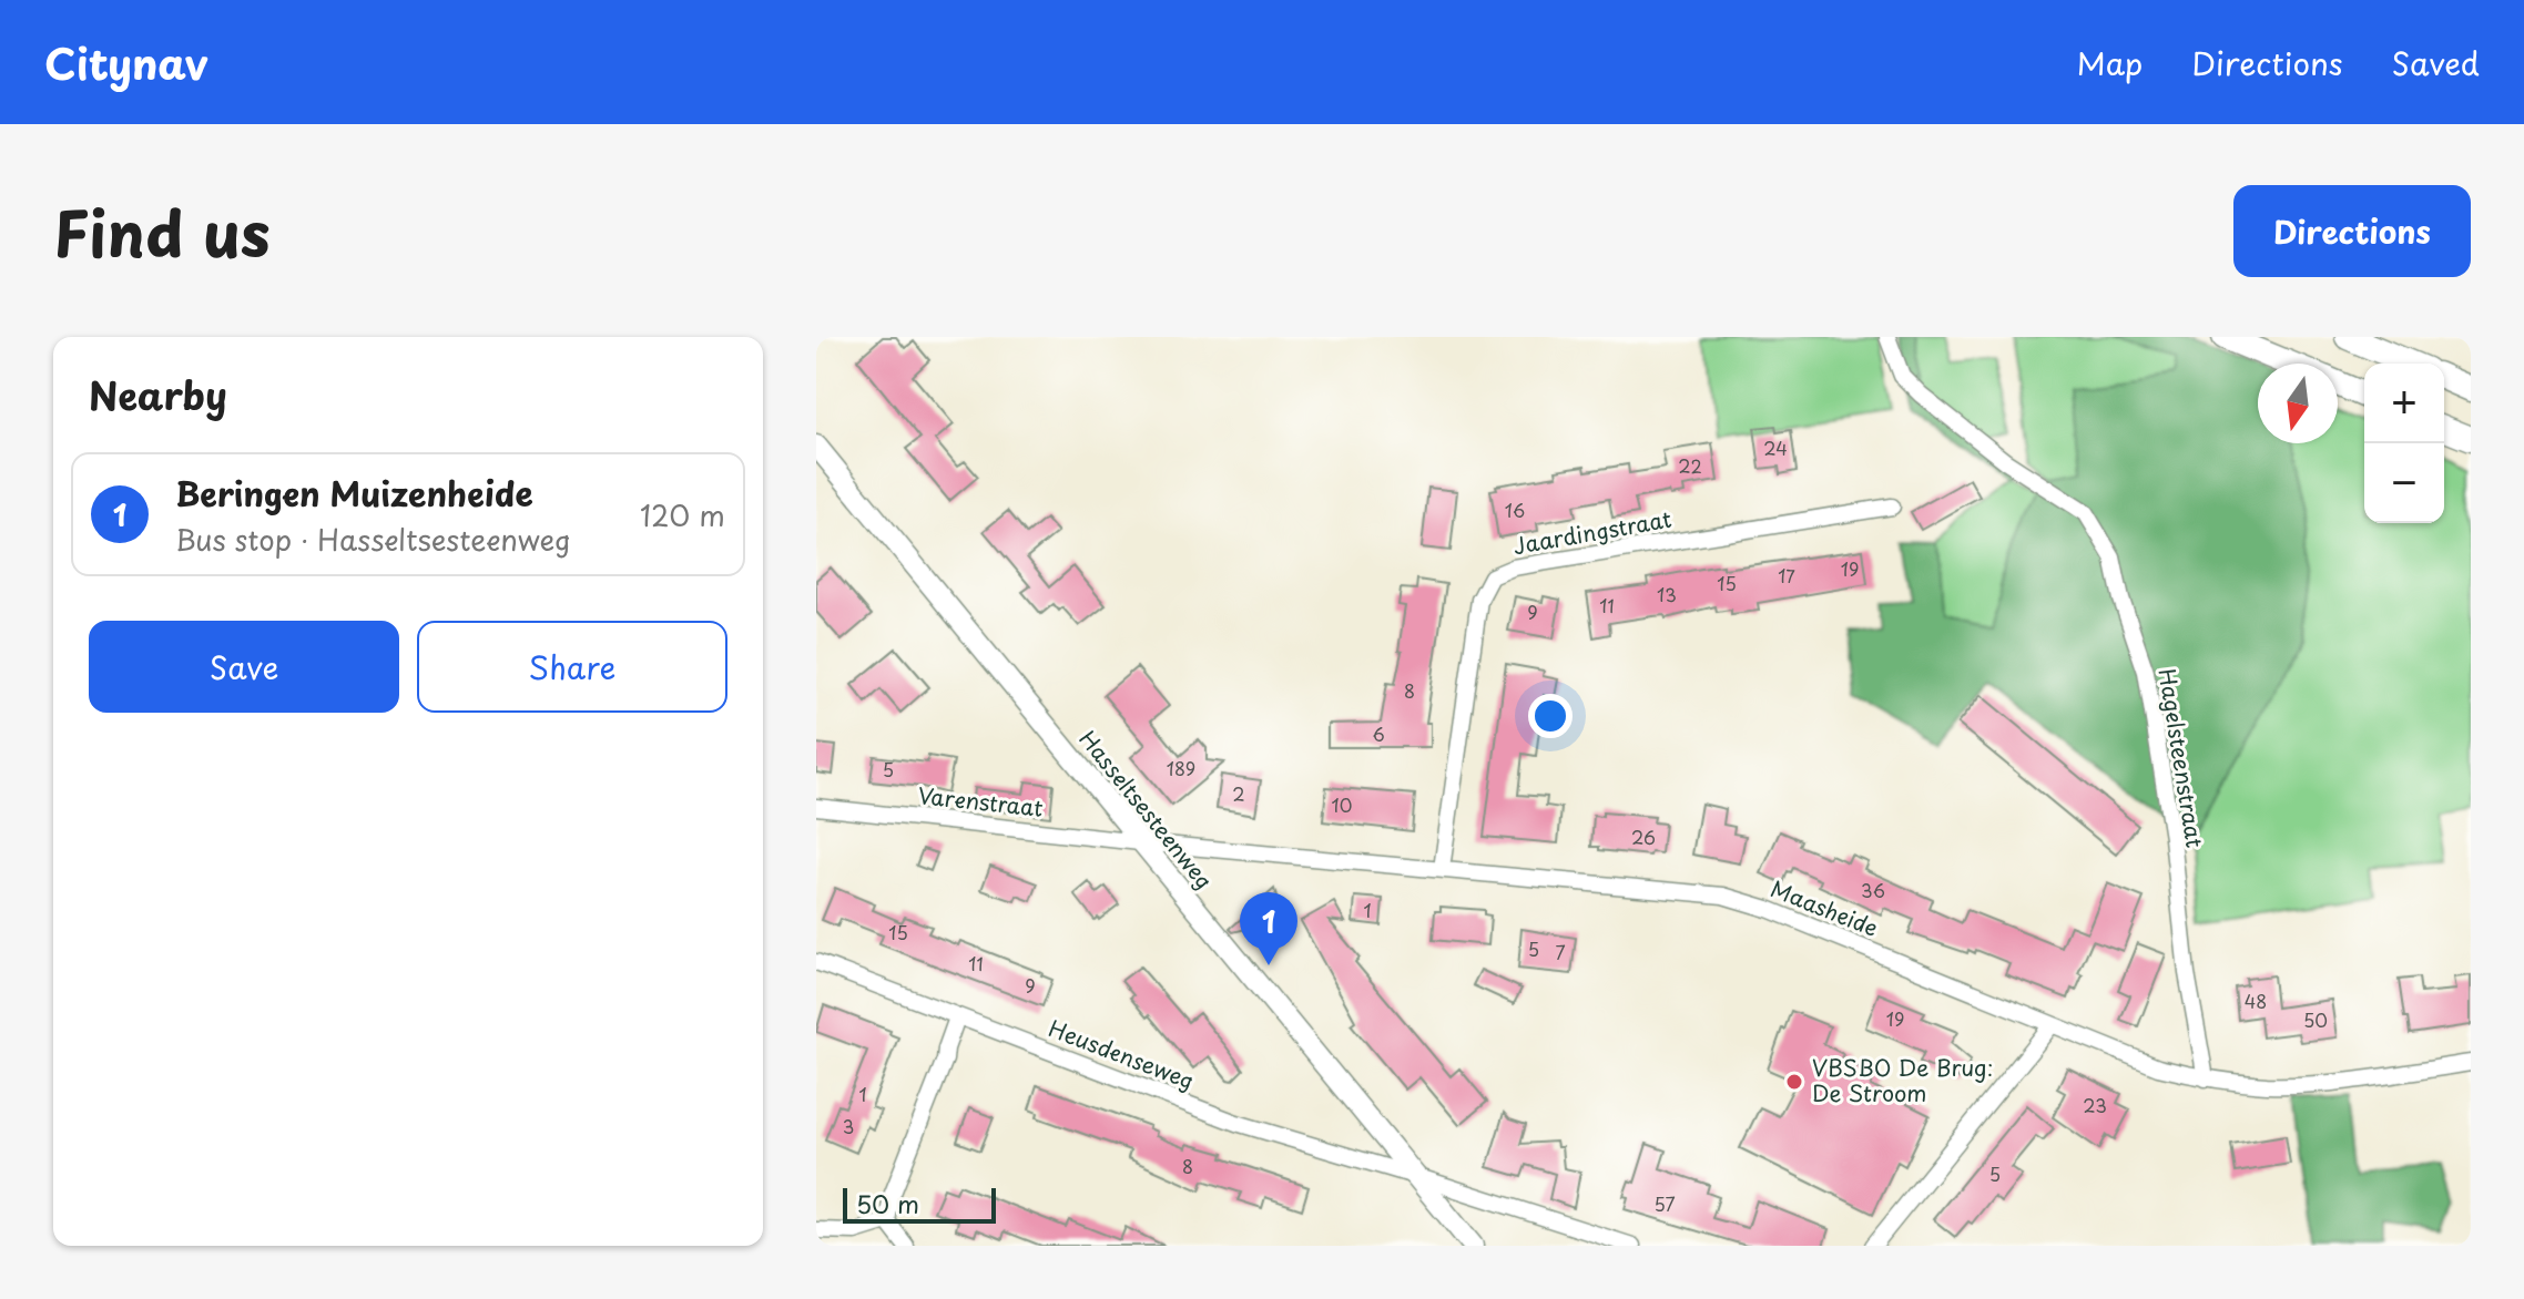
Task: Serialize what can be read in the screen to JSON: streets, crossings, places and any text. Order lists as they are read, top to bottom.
{
  "streets": {
    "street": [
      "Jaardingstraat",
      "Hagelsteenstraat",
      "Varenstraat",
      "Hasseltsesteenweg",
      "Maasheide",
      "Heusdenseweg"
    ]
  },
  "crossings": [
    ["Jaardingstraat", "Maasheide"],
    ["Hagelsteenstraat", "Maasheide"],
    ["Varenstraat", "Hasseltsesteenweg"],
    ["Varenstraat", "Maasheide"],
    ["Hasseltsesteenweg", "Maasheide"],
    ["Hasseltsesteenweg", "Heusdenseweg"]
  ],
  "places": ["VBSBO De Brug: De Stroom"],
  "house_numbers": [
    "24",
    "22",
    "16",
    "19",
    "17",
    "15",
    "13",
    "11",
    "9",
    "8",
    "6",
    "189",
    "5",
    "2",
    "10",
    "26",
    "36",
    "1",
    "15",
    "5",
    "7",
    "11",
    "9",
    "48",
    "19",
    "50",
    "1",
    "23",
    "3",
    "8",
    "5",
    "57"
  ],
  "scale_bar": "50 m",
  "north": "bottom",
  "page": {
    "header": "Citynav",
    "nav": ["Map", "Directions", "Saved"],
    "title": "Find us",
    "buttons": [
      "Directions",
      ["Save", "Share"]
    ],
    "heading": "Nearby",
    "map_buttons": ["+", "−"],
    "list": [
      {
        "mark": "1",
        "name": "Beringen Muizenheide",
        "note": "Bus stop · Hasseltsesteenweg",
        "value": "120 m"
      }
    ],
    "pins": "1",
    "scale": "50 m"
  }
}
